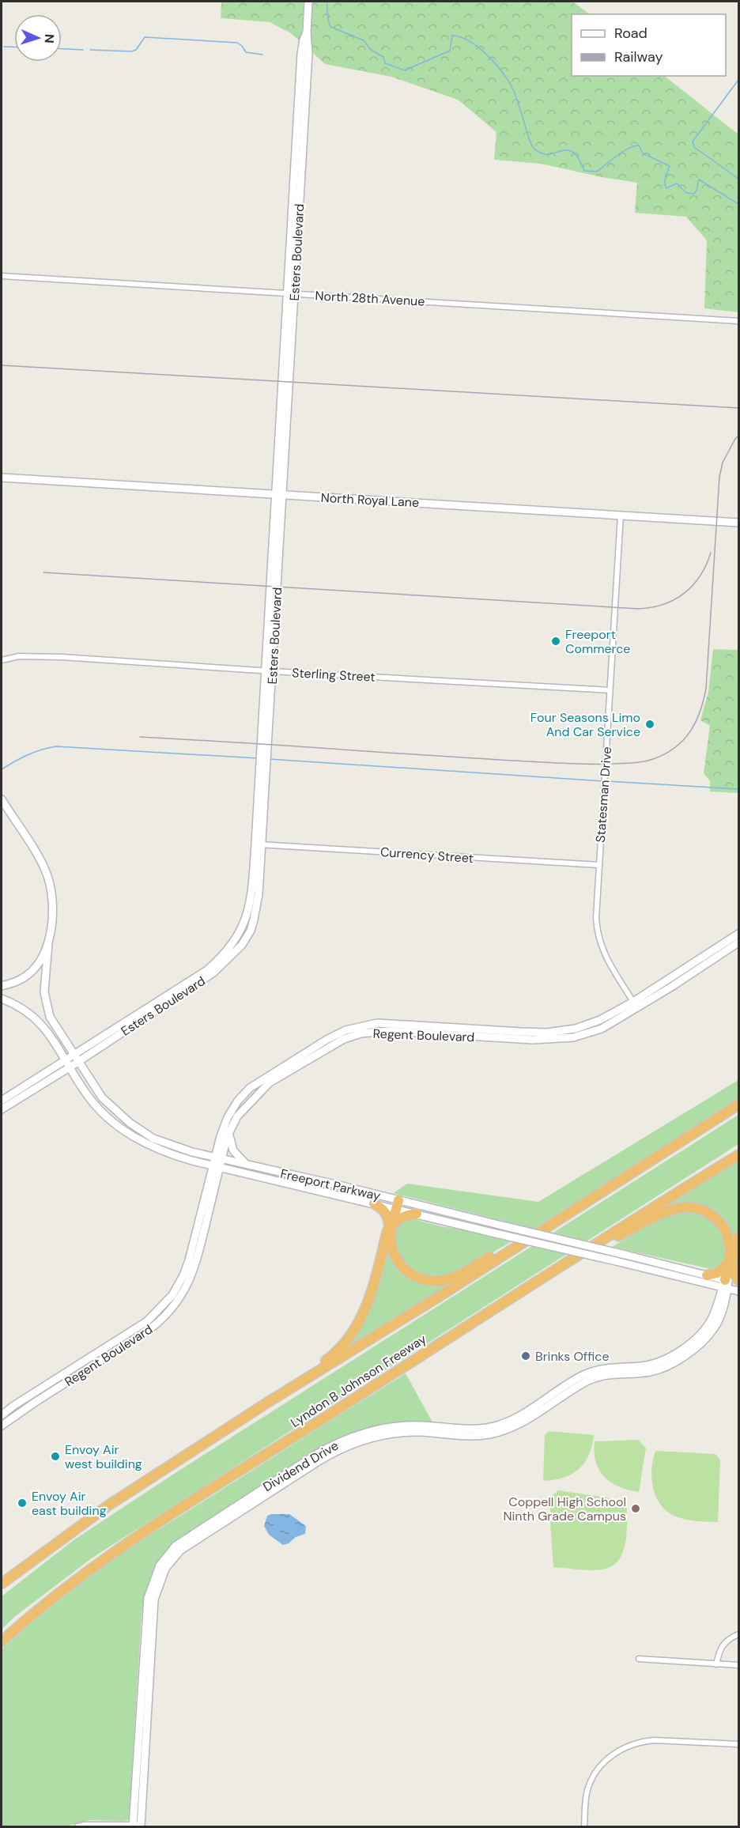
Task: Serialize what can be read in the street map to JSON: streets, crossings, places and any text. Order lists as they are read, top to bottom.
{
  "streets": {
    "highway": ["Lyndon B Johnson Freeway"],
    "main road": [
      "Esters Boulevard",
      "North Royal Lane",
      "Regent Boulevard",
      "Freeport Parkway",
      "Dividend Drive"
    ],
    "street": [
      "North 28th Avenue",
      "Sterling Street",
      "Statesman Drive",
      "Currency Street"
    ]
  },
  "crossings": [
    ["Esters Boulevard", "North 28th Avenue"],
    ["Esters Boulevard", "North Royal Lane"],
    ["Esters Boulevard", "Sterling Street"],
    ["Esters Boulevard", "Currency Street"],
    ["Esters Boulevard", "Freeport Parkway"],
    ["North Royal Lane", "Statesman Drive"],
    ["Sterling Street", "Statesman Drive"],
    ["Statesman Drive", "Currency Street"],
    ["Statesman Drive", "Regent Boulevard"],
    ["Regent Boulevard", "Freeport Parkway"],
    ["Freeport Parkway", "Dividend Drive"]
  ],
  "places": [
    "Freeport Commerce",
    "Four Seasons Limo And Car Service",
    "Brinks Office",
    "Envoy Air west building",
    "Envoy Air east building",
    "Coppell High School Ninth Grade Campus"
  ],
  "legend": ["Road", "Railway"],
  "north": "right"
}
